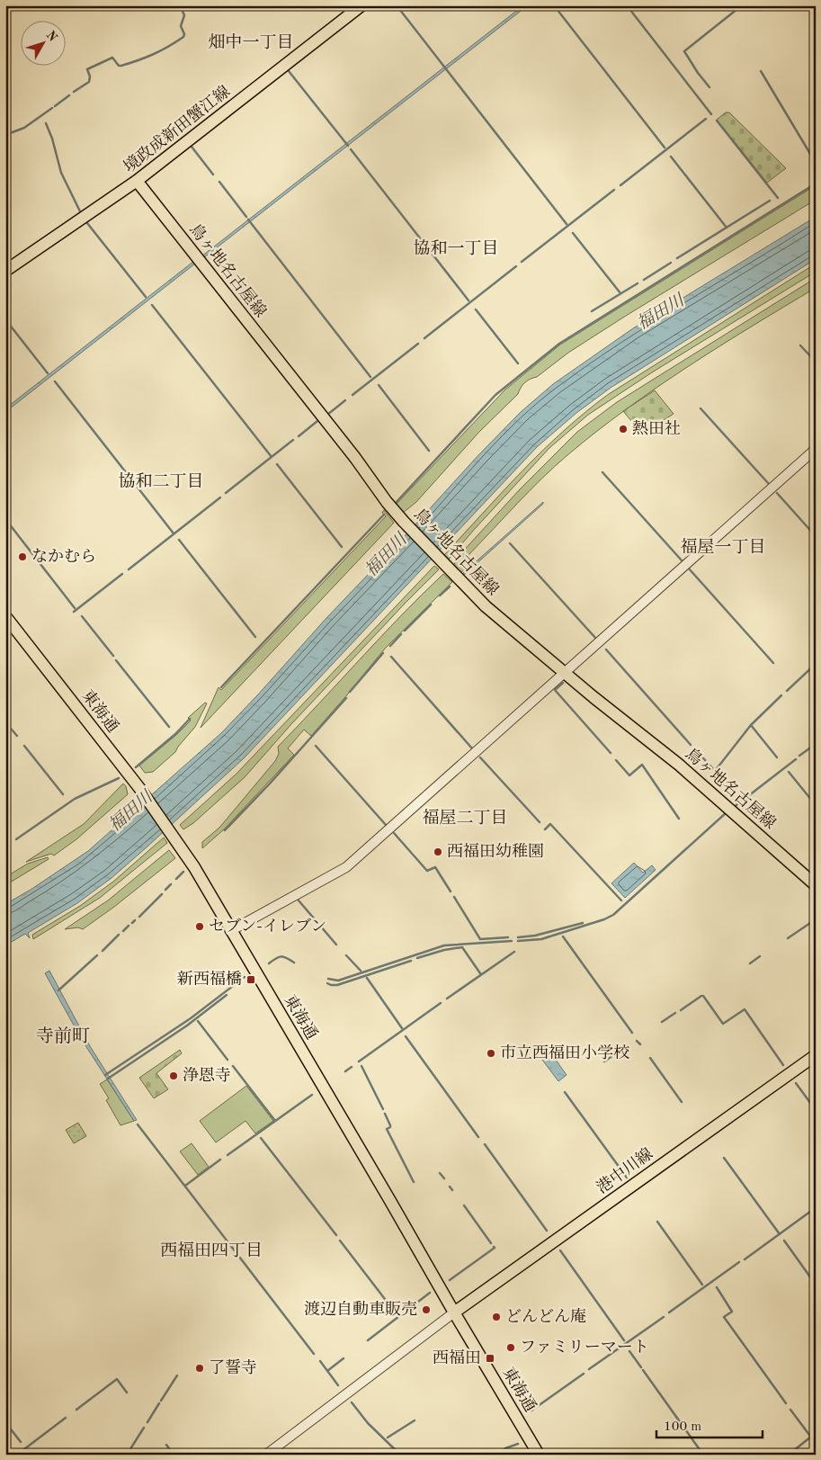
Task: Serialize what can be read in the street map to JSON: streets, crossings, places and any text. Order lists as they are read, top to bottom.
{
  "streets": {
    "main road": [
      "境政成新田蟹江線",
      "鳥ヶ地名古屋線",
      "東海通",
      "港中川線"
    ]
  },
  "crossings": [
    ["境政成新田蟹江線", "鳥ヶ地名古屋線"],
    ["東海通", "港中川線"]
  ],
  "districts": [
    "畑中一丁目",
    "協和一丁目",
    "協和二丁目",
    "福屋一丁目",
    "福屋二丁目",
    "寺前町",
    "西福田四丁目"
  ],
  "water": ["福田川"],
  "places": {
    "other": [
      "熱田社",
      "なかむら",
      "西福田幼稚園",
      "セブン-イレブン",
      "市立西福田小学校",
      "浄恩寺",
      "渡辺自動車販売",
      "どんどん庵",
      "ファミリーマート",
      "了誓寺"
    ],
    "transit": ["新西福橋", "西福田"]
  },
  "scale_bar": "100 m",
  "north": "top right"
}
